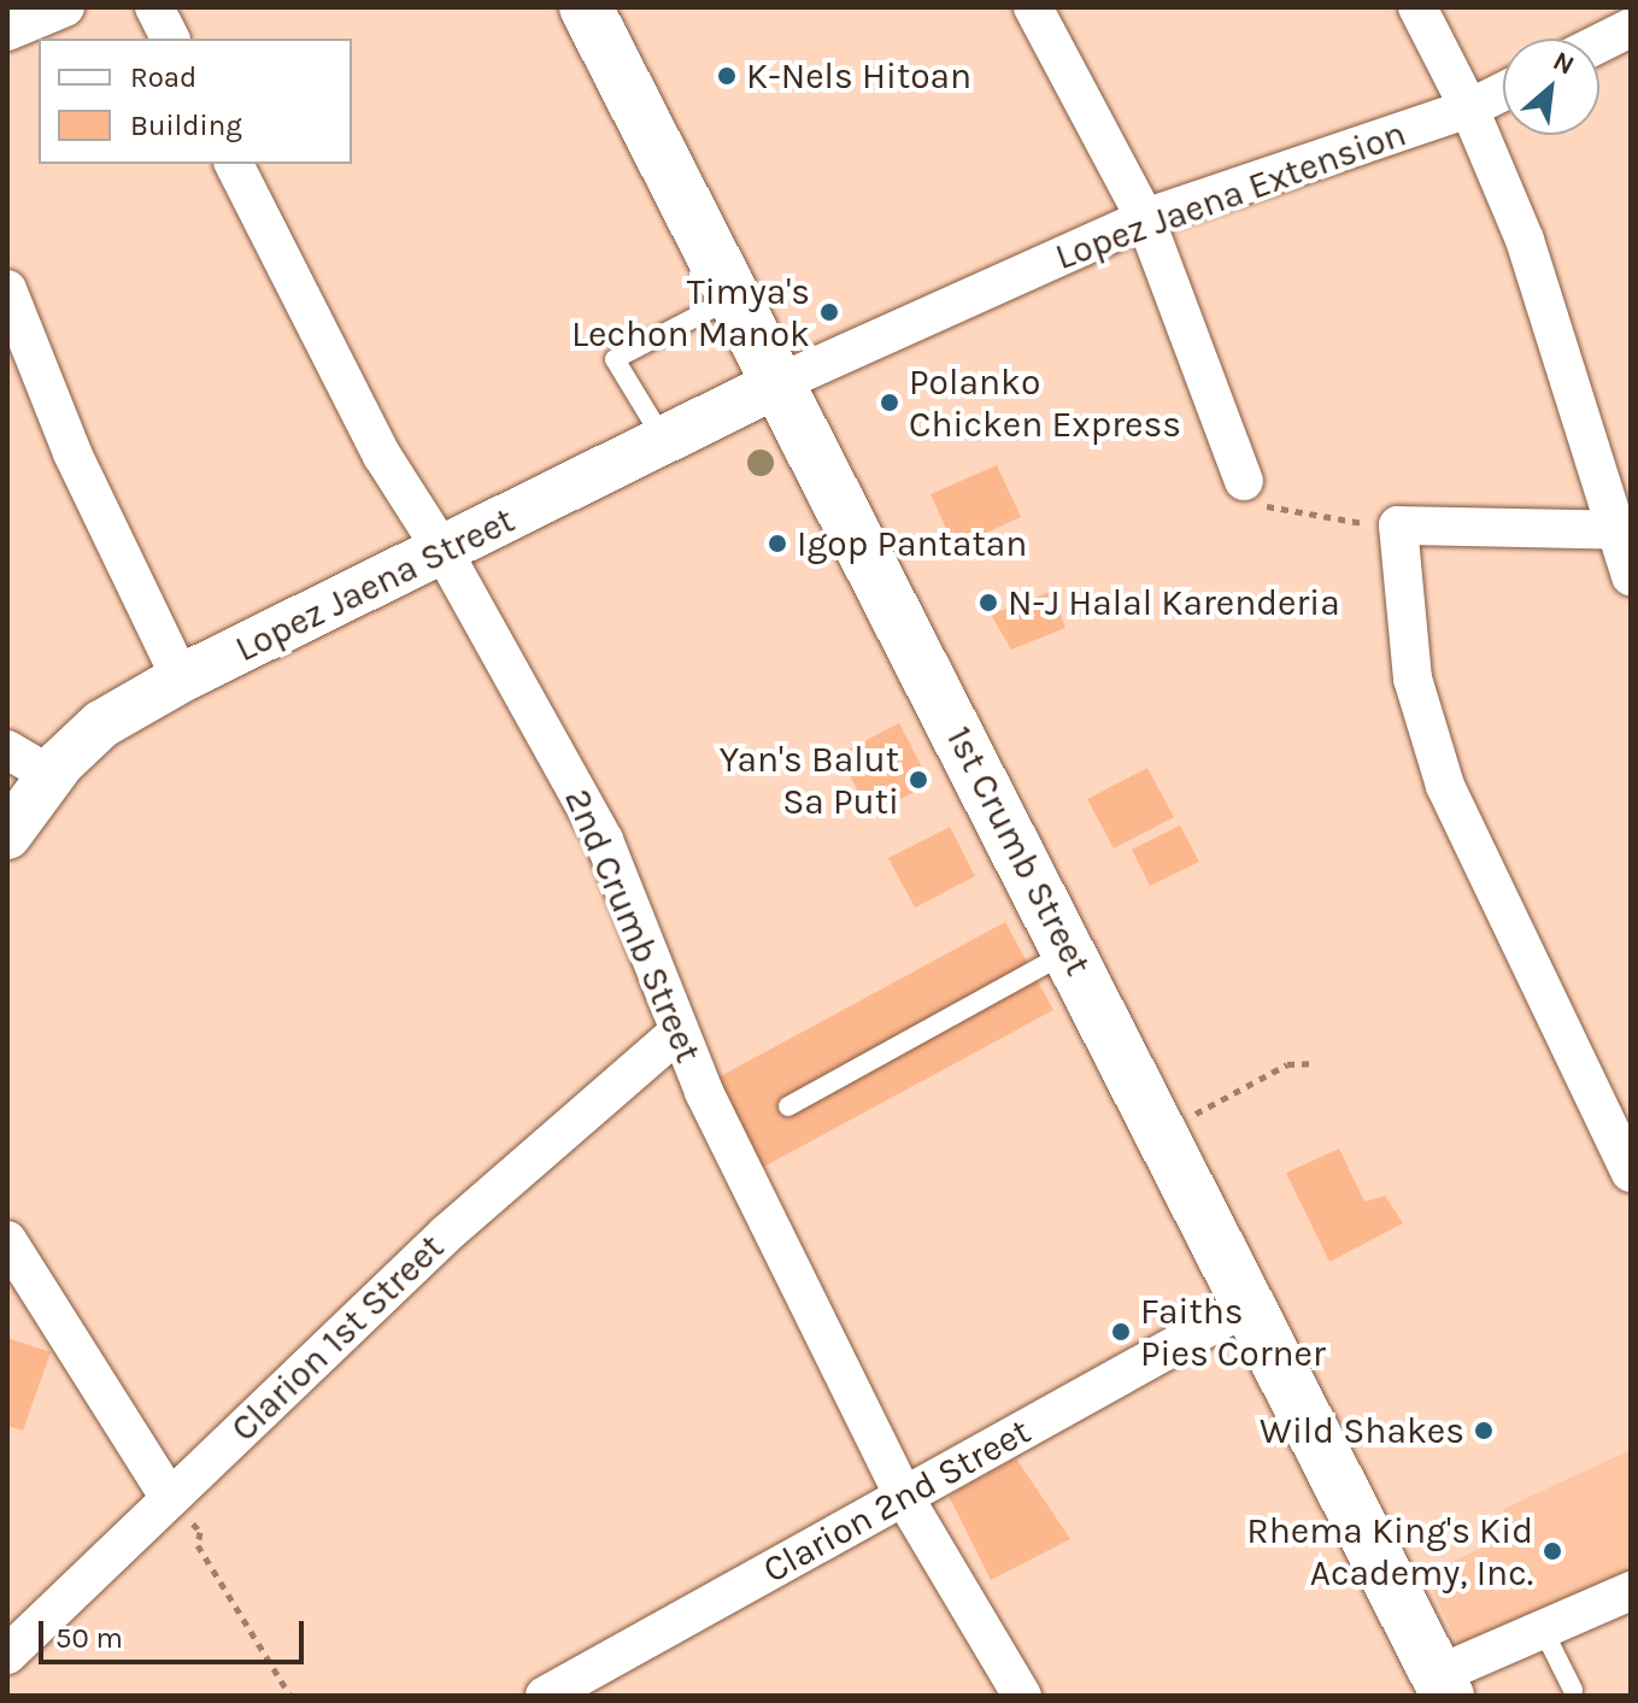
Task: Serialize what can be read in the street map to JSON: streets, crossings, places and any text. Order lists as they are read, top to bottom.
{
  "streets": {
    "main road": ["1st Crumb Street"],
    "street": [
      "Lopez Jaena Extension",
      "Lopez Jaena Street",
      "2nd Crumb Street",
      "Clarion 1st Street",
      "Clarion 2nd Street"
    ]
  },
  "crossings": [
    ["Lopez Jaena Extension", "Lopez Jaena Street"],
    ["Lopez Jaena Extension", "1st Crumb Street"],
    ["Lopez Jaena Street", "1st Crumb Street"],
    ["Lopez Jaena Street", "2nd Crumb Street"],
    ["1st Crumb Street", "Clarion 2nd Street"],
    ["2nd Crumb Street", "Clarion 1st Street"],
    ["2nd Crumb Street", "Clarion 2nd Street"]
  ],
  "places": [
    "K-Nels Hitoan",
    "Timya's Lechon Manok",
    "Polanko Chicken Express",
    "Igop Pantatan",
    "N-J Halal Karenderia",
    "Yan's Balut Sa Puti",
    "Faiths Pies Corner",
    "Wild Shakes",
    "Rhema King's Kid Academy, Inc."
  ],
  "legend": ["Road", "Building"],
  "scale_bar": "50 m",
  "north": "top right"
}
